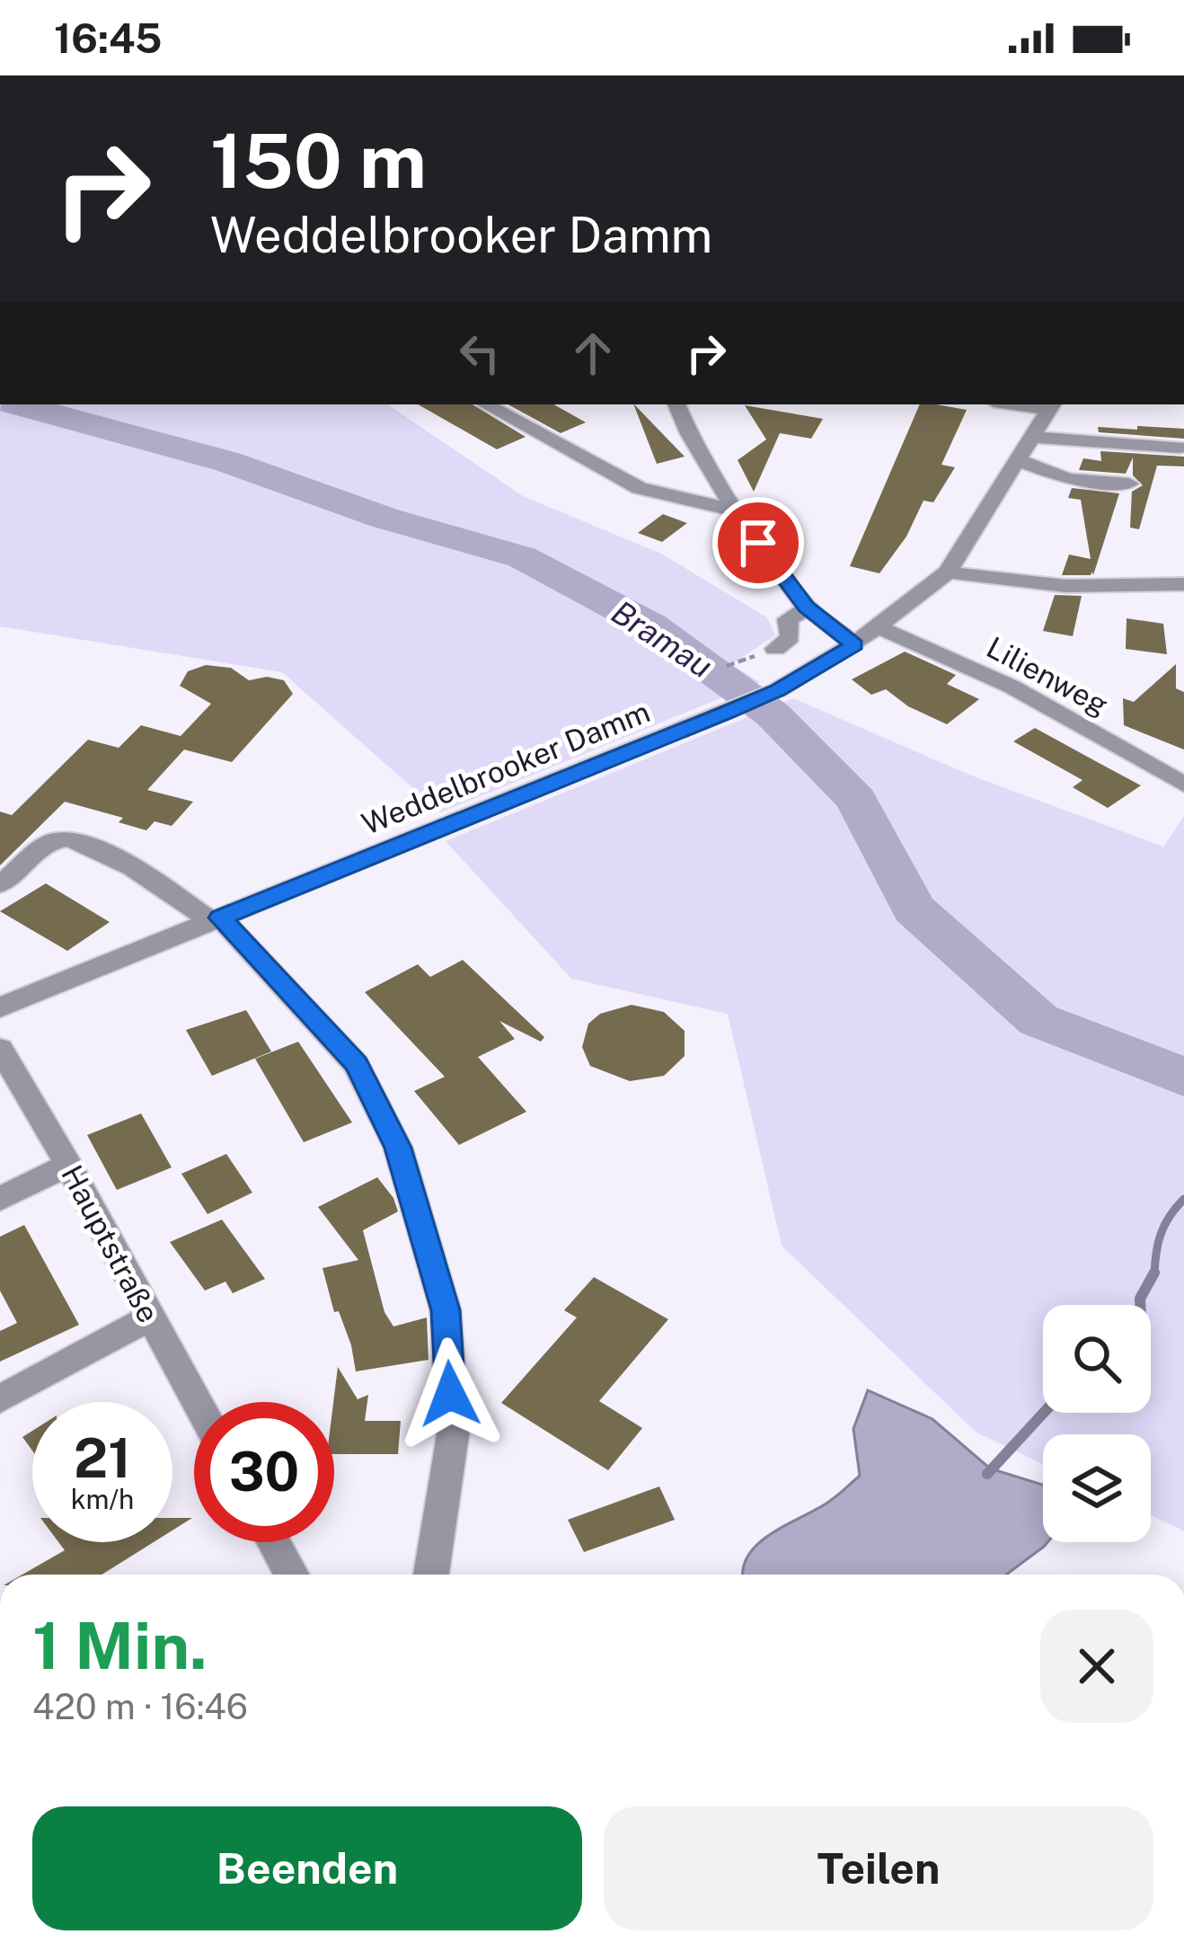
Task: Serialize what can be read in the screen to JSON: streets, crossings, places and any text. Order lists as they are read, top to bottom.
{
  "streets": {
    "street": ["Lilienweg", "Weddelbrooker Damm", "Hauptstraße"]
  },
  "crossings": [
    ["Lilienweg", "Weddelbrooker Damm"]
  ],
  "water": ["Bramau"],
  "page": {
    "status": "16:45",
    "turn": ["150 m", "Weddelbrooker Damm"],
    "speed": "21 km/h",
    "limit": "30",
    "heading": ["1 Min.", "420 m · 16:46"],
    "buttons": ["Beenden", "Teilen"]
  }
}
